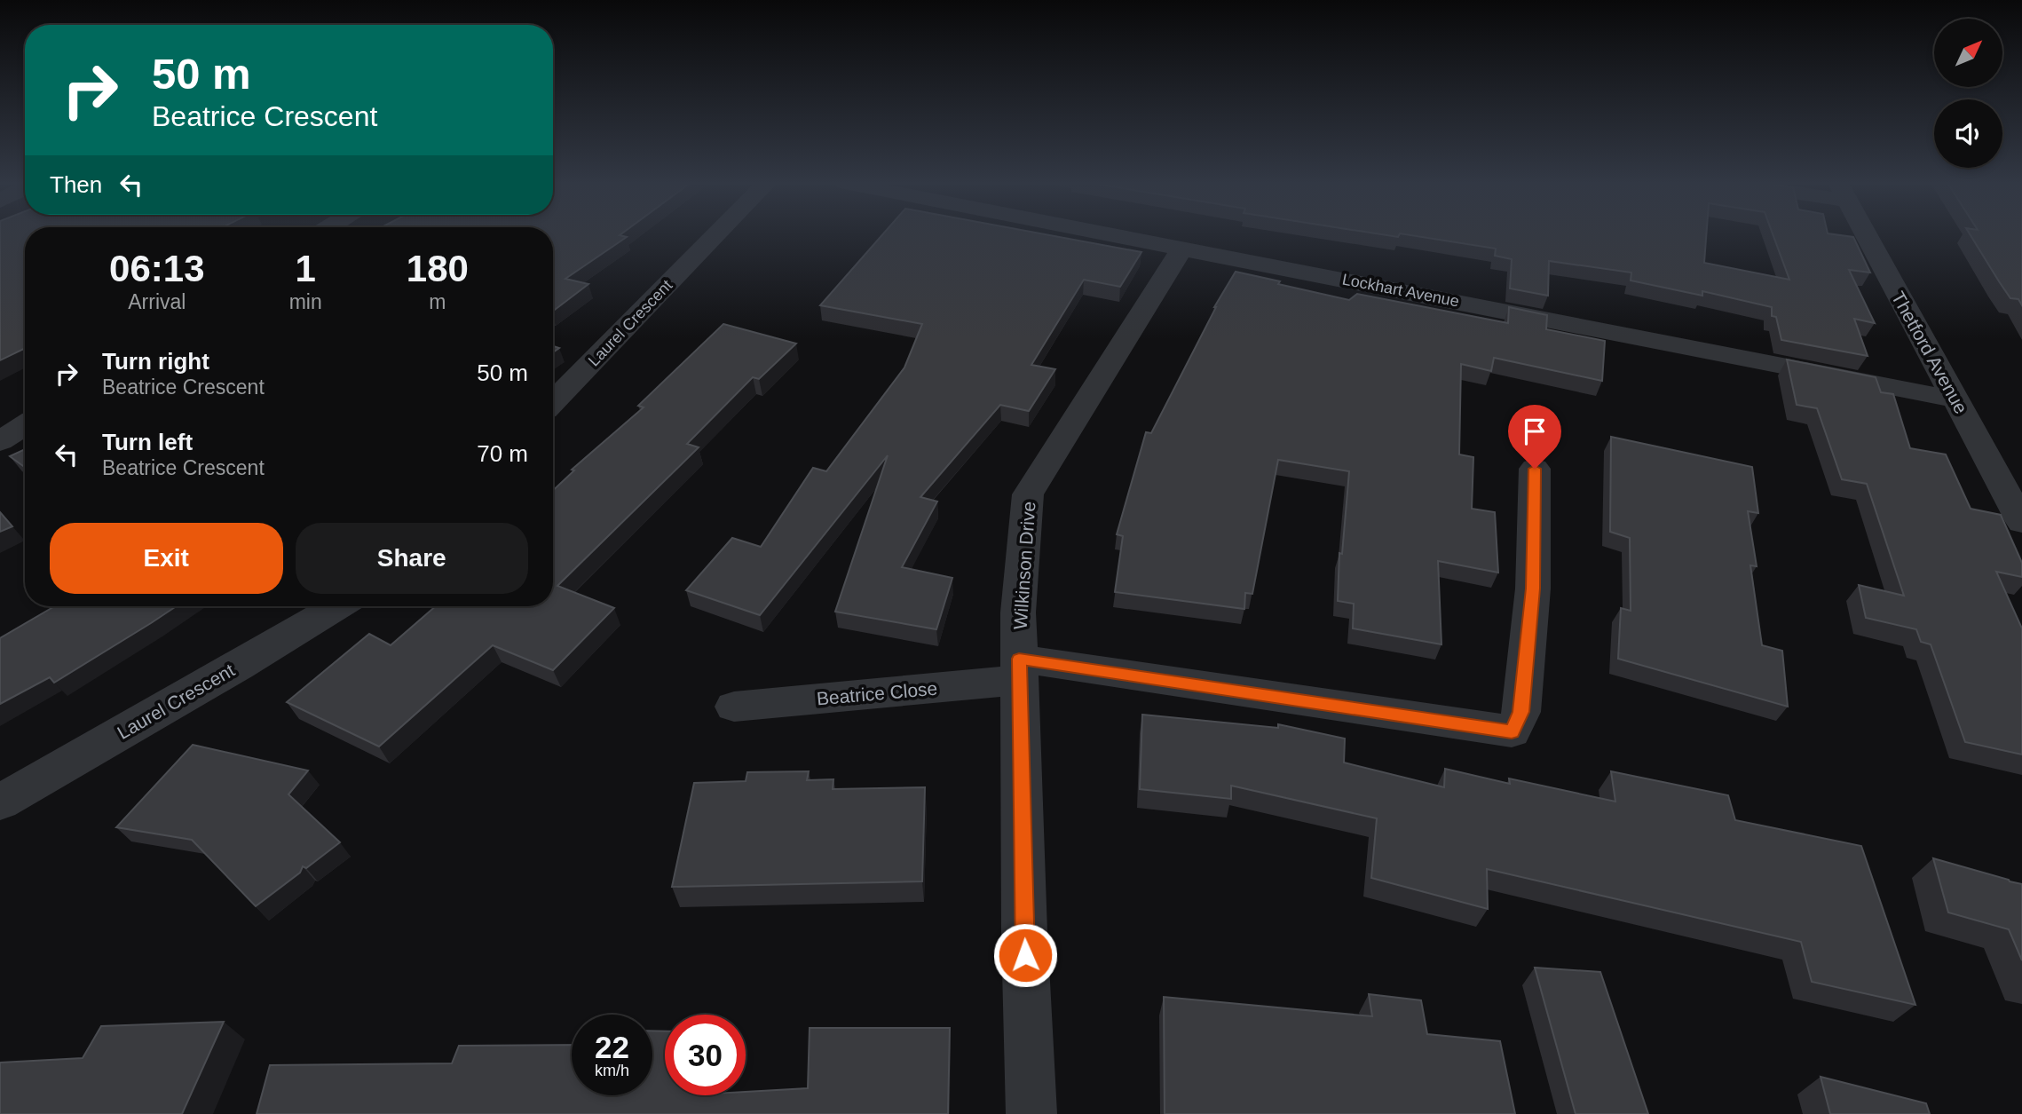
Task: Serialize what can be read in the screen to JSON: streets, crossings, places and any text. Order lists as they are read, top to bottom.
{
  "streets": {
    "street": [
      "Lockhart Avenue",
      "Laurel Crescent",
      "Thetford Avenue",
      "Wilkinson Drive",
      "Beatrice Close"
    ]
  },
  "crossings": [
    ["Lockhart Avenue", "Thetford Avenue"],
    ["Lockhart Avenue", "Wilkinson Drive"],
    ["Wilkinson Drive", "Beatrice Close"]
  ],
  "north": "top right",
  "page": {
    "turn": ["50 m", "Beatrice Crescent"],
    "then": "Then",
    "eta": [
      "06:13",
      "Arrival",
      "1",
      "min",
      "180",
      "m"
    ],
    "list": [
      {
        "name": "Turn right",
        "note": "Beatrice Crescent",
        "value": "50 m"
      },
      {
        "name": "Turn left",
        "note": "Beatrice Crescent",
        "value": "70 m"
      }
    ],
    "buttons": ["Exit", "Share"],
    "speed": "22 km/h",
    "limit": "30"
  }
}
